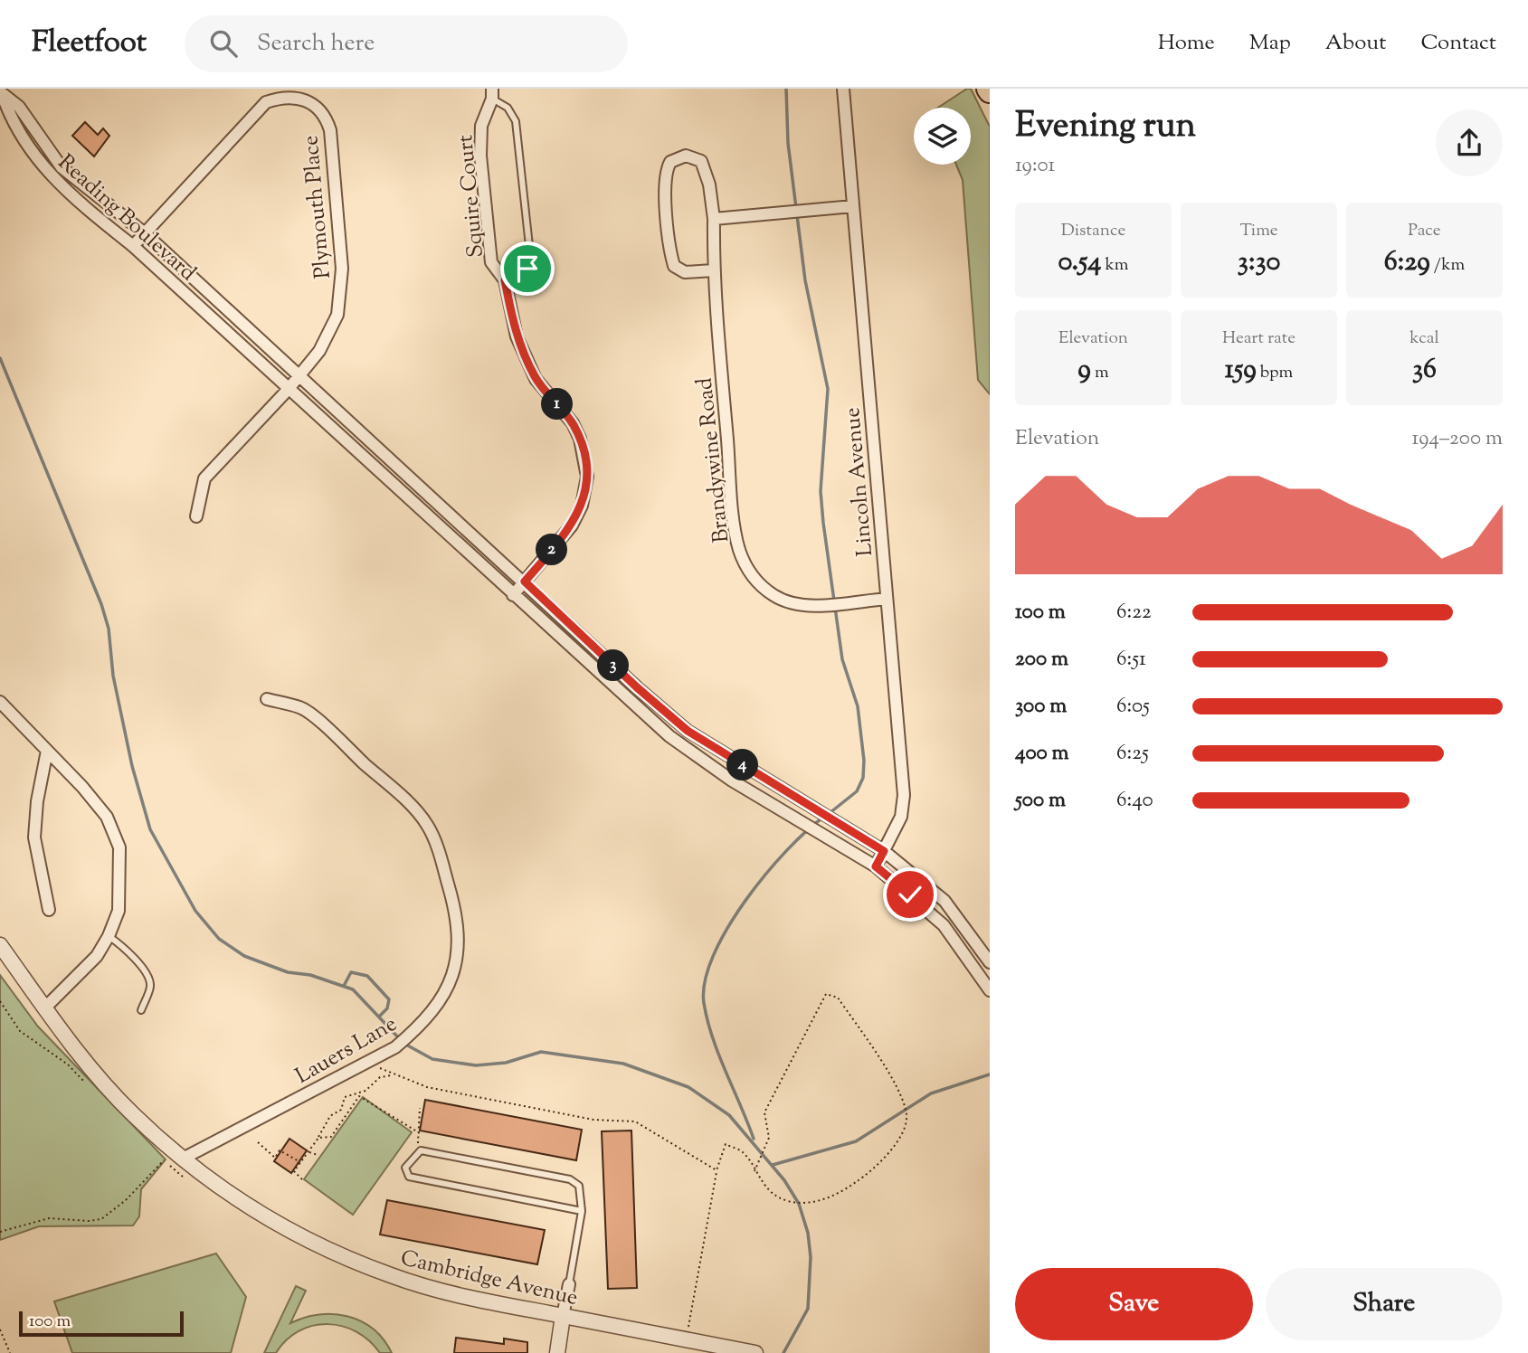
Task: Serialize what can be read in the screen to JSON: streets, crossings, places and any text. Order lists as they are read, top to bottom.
{
  "streets": {
    "street": [
      "Squire Court",
      "Plymouth Place",
      "Reading Boulevard",
      "Brandywine Road",
      "Lincoln Avenue",
      "Lauers Lane",
      "Cambridge Avenue"
    ]
  },
  "crossings": [
    ["Squire Court", "Reading Boulevard"],
    ["Plymouth Place", "Reading Boulevard"],
    ["Reading Boulevard", "Lincoln Avenue"],
    ["Brandywine Road", "Lincoln Avenue"],
    ["Lauers Lane", "Cambridge Avenue"]
  ],
  "scale_bar": "100 m",
  "page": {
    "header": "Fleetfoot",
    "search": "Search here",
    "nav": [
      "Home",
      "Map",
      "About",
      "Contact"
    ],
    "heading": ["Evening run", "19:01"],
    "stats": [
      ["Distance", "0.54 km"],
      ["Time", "3:30"],
      ["Pace", "6:29 /km"],
      ["Elevation", "9 m"],
      ["Heart rate", "159 bpm"],
      ["kcal", "36"]
    ],
    "pins": [
      "1",
      "2",
      "3",
      "4"
    ],
    "chart": ["Elevation", "194–200 m"],
    "list": [
      {
        "name": "100 m",
        "note": "6:22"
      },
      {
        "name": "200 m",
        "note": "6:51"
      },
      {
        "name": "300 m",
        "note": "6:05"
      },
      {
        "name": "400 m",
        "note": "6:25"
      },
      {
        "name": "500 m",
        "note": "6:40"
      }
    ],
    "buttons": ["Save", "Share"],
    "scale": "100 m"
  }
}
